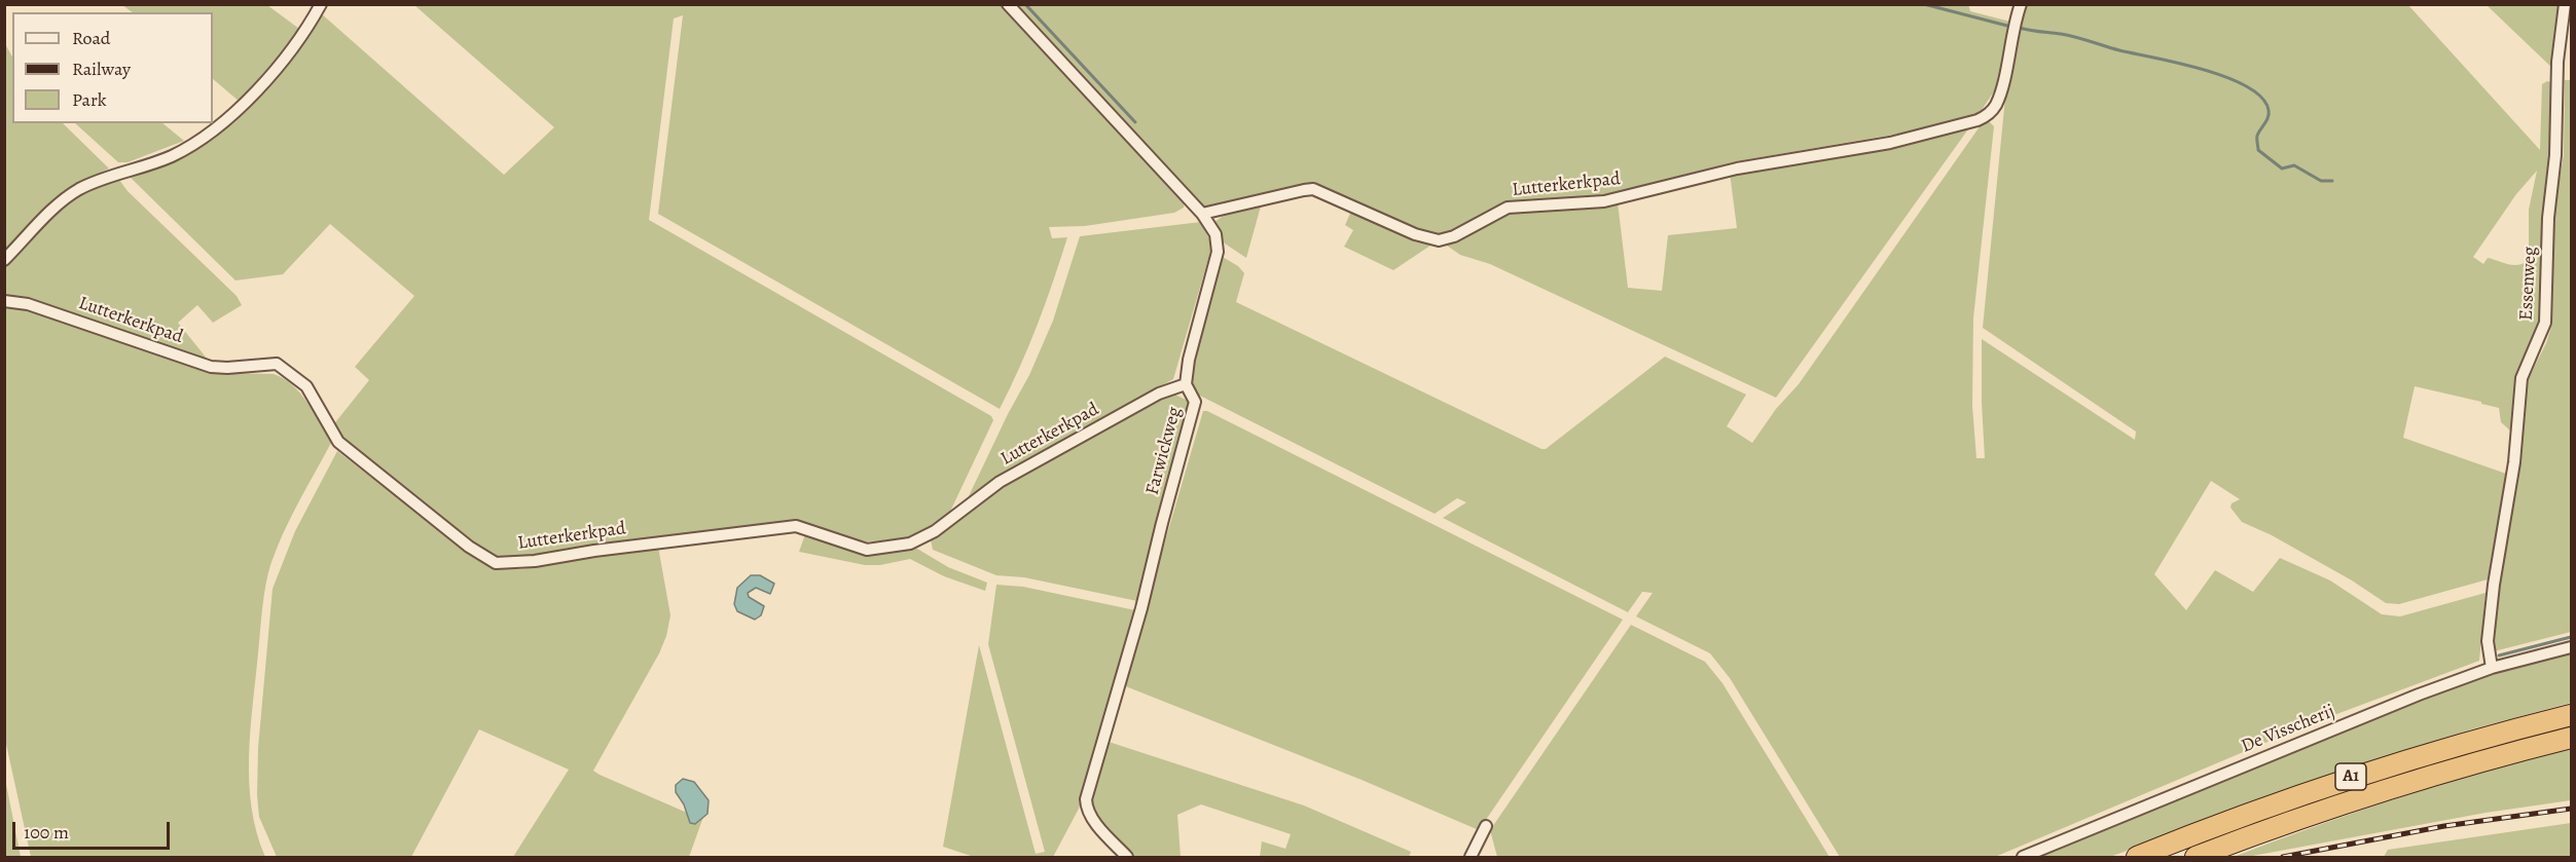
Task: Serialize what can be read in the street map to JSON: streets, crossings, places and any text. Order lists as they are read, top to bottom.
{
  "streets": {
    "highway": ["A1"],
    "street": [
      "Lutterkerkpad",
      "Essenweg",
      "Farwickweg",
      "De Visscherij"
    ]
  },
  "crossings": [
    ["Lutterkerkpad", "Farwickweg"],
    ["Essenweg", "De Visscherij"]
  ],
  "legend": ["Road", "Railway", "Park"],
  "scale_bar": "100 m"
}
